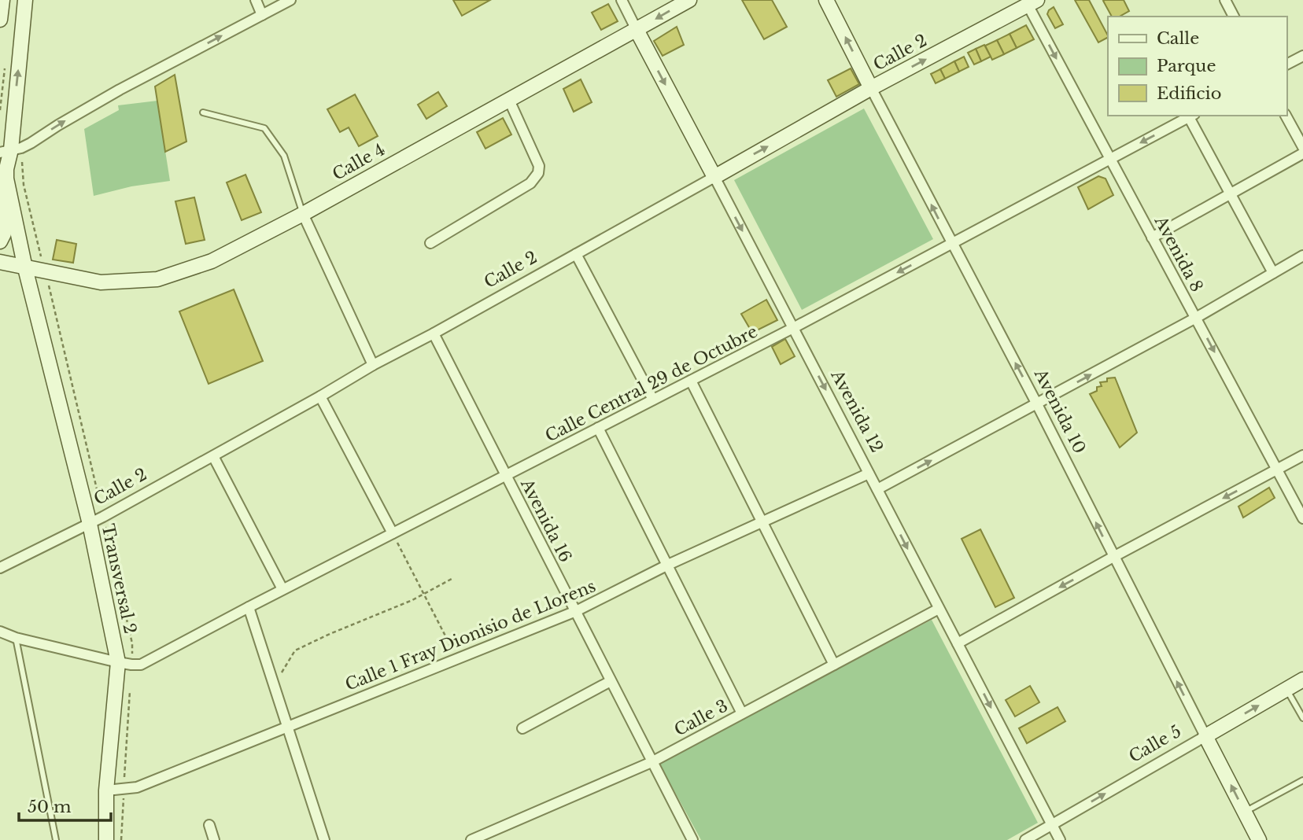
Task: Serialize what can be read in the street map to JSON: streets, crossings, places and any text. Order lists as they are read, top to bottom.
{
  "streets": {
    "street": [
      "Calle 2",
      "Calle 4",
      "Avenida 8",
      "Calle Central 29 de Octubre",
      "Avenida 12",
      "Avenida 10",
      "Avenida 16",
      "Transversal 2",
      "Calle 1 Fray Dionisio de Llorens",
      "Calle 3",
      "Calle 5"
    ]
  },
  "crossings": [
    ["Calle 2", "Avenida 8"],
    ["Calle 2", "Avenida 12"],
    ["Calle 2", "Avenida 10"],
    ["Calle 2", "Avenida 16"],
    ["Calle 2", "Transversal 2"],
    ["Calle 4", "Avenida 12"],
    ["Calle 4", "Transversal 2"],
    ["Avenida 8", "Calle Central 29 de Octubre"],
    ["Calle Central 29 de Octubre", "Avenida 12"],
    ["Calle Central 29 de Octubre", "Avenida 10"],
    ["Calle Central 29 de Octubre", "Avenida 16"],
    ["Calle Central 29 de Octubre", "Transversal 2"],
    ["Avenida 12", "Calle 1 Fray Dionisio de Llorens"],
    ["Avenida 12", "Calle 3"],
    ["Avenida 12", "Calle 5"],
    ["Avenida 10", "Calle 5"],
    ["Avenida 16", "Calle 1 Fray Dionisio de Llorens"],
    ["Avenida 16", "Calle 3"],
    ["Transversal 2", "Calle 1 Fray Dionisio de Llorens"]
  ],
  "one_way": [
    "Avenida 8",
    "Avenida 12",
    "Avenida 10",
    "Calle 5"
  ],
  "legend": ["Calle", "Parque", "Edificio"],
  "scale_bar": "50 m"
}
